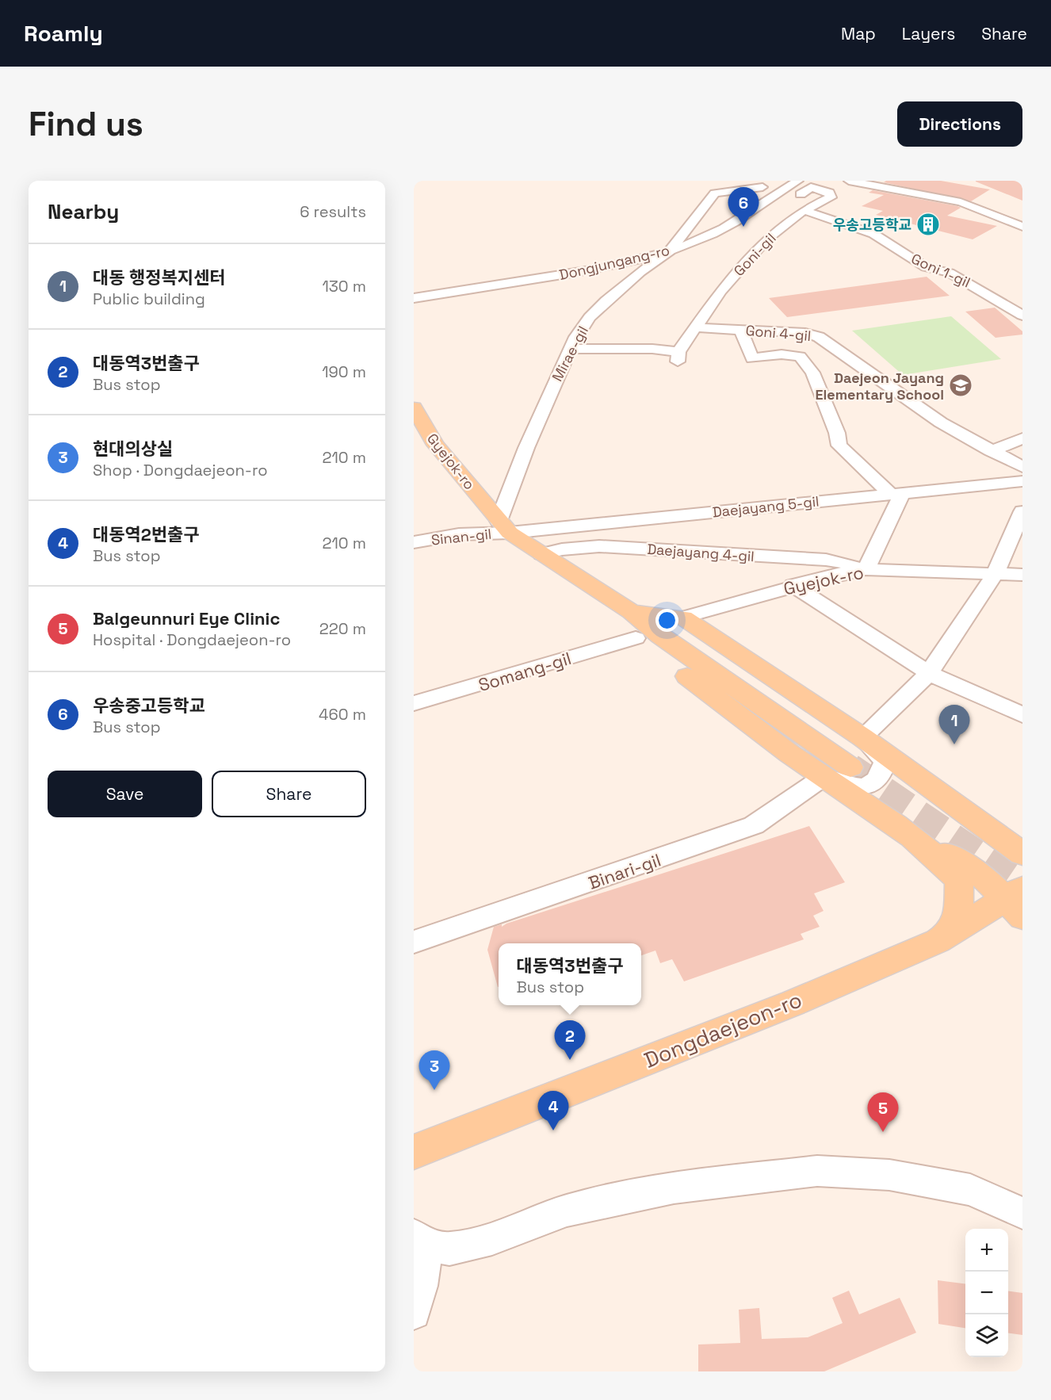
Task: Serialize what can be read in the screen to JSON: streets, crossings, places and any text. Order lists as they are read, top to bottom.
{
  "streets": {
    "main road": ["Gyejok-ro", "Dongdaejeon-ro"],
    "street": [
      "Goni-gil",
      "Dongjungang-ro",
      "Goni 1-gil",
      "Goni 4-gil",
      "Mirae-gil",
      "Daejayang 5-gil",
      "Sinan-gil",
      "Daejayang 4-gil",
      "Somang-gil",
      "Binari-gil"
    ]
  },
  "crossings": [
    ["Goni-gil", "Goni 1-gil"],
    ["Goni-gil", "Goni 4-gil"],
    ["Goni-gil", "Mirae-gil"],
    ["Dongjungang-ro", "Mirae-gil"],
    ["Mirae-gil", "Gyejok-ro"],
    ["Mirae-gil", "Daejayang 5-gil"],
    ["Mirae-gil", "Sinan-gil"],
    ["Gyejok-ro", "Daejayang 5-gil"],
    ["Gyejok-ro", "Sinan-gil"],
    ["Gyejok-ro", "Daejayang 4-gil"],
    ["Daejayang 5-gil", "Sinan-gil"]
  ],
  "places": {
    "building": ["우송고등학교"],
    "school or university": ["Daejeon Jayang Elementary School"]
  },
  "page": {
    "header": "Roamly",
    "nav": ["Map", "Layers", "Share"],
    "buttons": [
      "Directions",
      ["Save", "Share"]
    ],
    "title": "Find us",
    "heading": ["Nearby", "6 results"],
    "pins": [
      "6",
      "1",
      "2",
      "3",
      "4",
      "5"
    ],
    "list": [
      {
        "mark": "1",
        "name": "대동 행정복지센터",
        "note": "Public building",
        "value": "130 m"
      },
      {
        "mark": "2",
        "name": "대동역3번출구",
        "note": "Bus stop",
        "value": "190 m"
      },
      {
        "mark": "3",
        "name": "현대의상실",
        "note": "Shop · Dongdaejeon-ro",
        "value": "210 m"
      },
      {
        "mark": "4",
        "name": "대동역2번출구",
        "note": "Bus stop",
        "value": "210 m"
      },
      {
        "mark": "5",
        "name": "Balgeunnuri Eye Clinic",
        "note": "Hospital · Dongdaejeon-ro",
        "value": "220 m"
      },
      {
        "mark": "6",
        "name": "우송중고등학교",
        "note": "Bus stop",
        "value": "460 m"
      }
    ],
    "popup": ["대동역3번출구", "Bus stop"],
    "map_buttons": ["+", "−"]
  }
}
